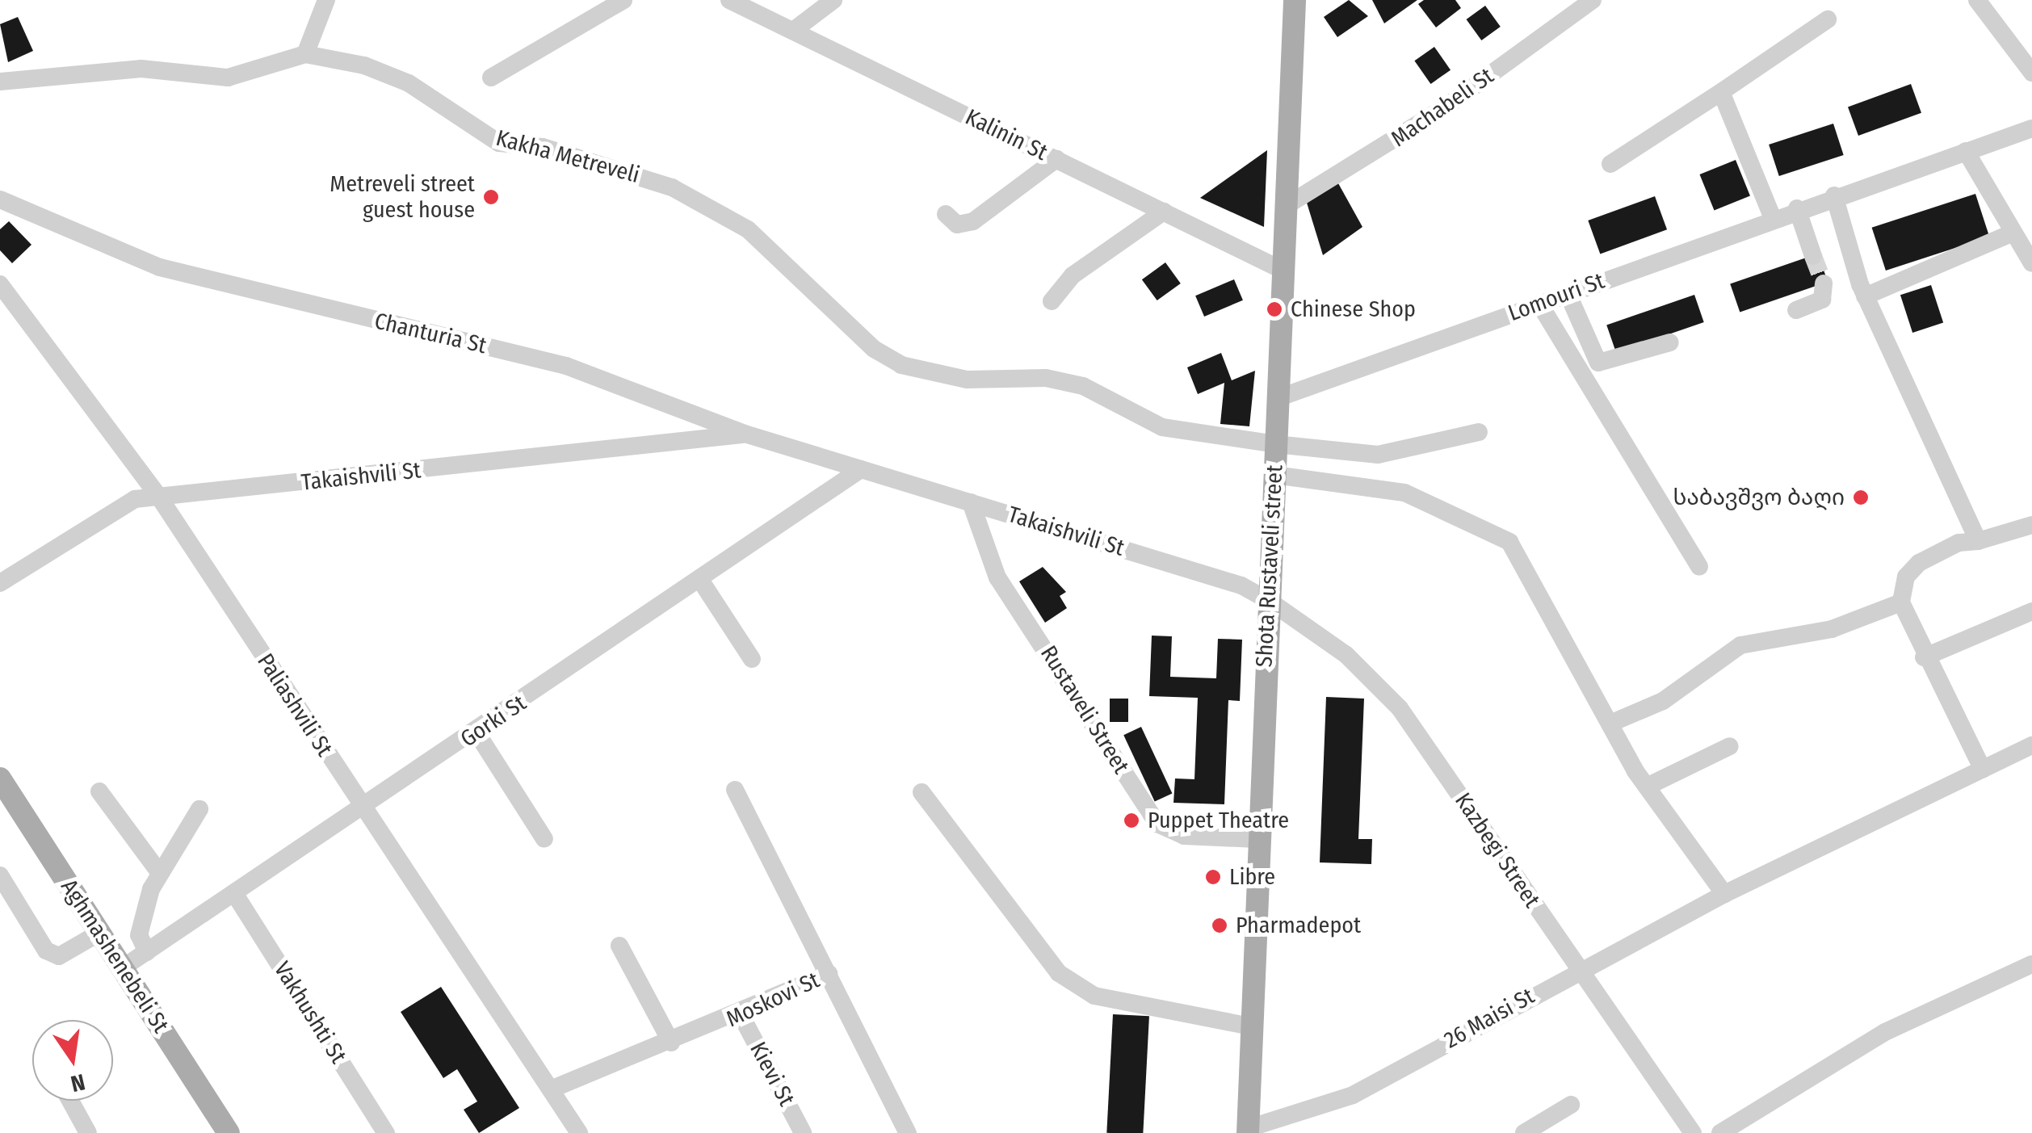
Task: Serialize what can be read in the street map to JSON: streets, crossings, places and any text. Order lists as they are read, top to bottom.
{
  "streets": {
    "main road": ["Shota Rustaveli street", "Aghmashenebeli St"],
    "street": [
      "Machabeli St",
      "Kalinin St",
      "Kakha Metreveli",
      "Lomouri St",
      "Chanturia St",
      "Takaishvili St",
      "Paliashvili St",
      "Rustaveli Street",
      "Gorki St",
      "Kazbegi Street",
      "Moskovi St",
      "Vakhushti St",
      "26 Maisi St",
      "Kievi St"
    ]
  },
  "crossings": [
    ["Machabeli St", "Shota Rustaveli street"],
    ["Kalinin St", "Shota Rustaveli street"],
    ["Kakha Metreveli", "Shota Rustaveli street"],
    ["Lomouri St", "Shota Rustaveli street"],
    ["Chanturia St", "Takaishvili St"],
    ["Chanturia St", "Gorki St"],
    ["Takaishvili St", "Shota Rustaveli street"],
    ["Takaishvili St", "Paliashvili St"],
    ["Takaishvili St", "Rustaveli Street"],
    ["Takaishvili St", "Gorki St"],
    ["Takaishvili St", "Kazbegi Street"],
    ["Shota Rustaveli street", "Rustaveli Street"],
    ["Shota Rustaveli street", "Kazbegi Street"],
    ["Shota Rustaveli street", "26 Maisi St"],
    ["Paliashvili St", "Gorki St"],
    ["Paliashvili St", "Moskovi St"],
    ["Gorki St", "Aghmashenebeli St"],
    ["Gorki St", "Vakhushti St"],
    ["Kazbegi Street", "26 Maisi St"],
    ["Moskovi St", "Kievi St"]
  ],
  "places": [
    "Metreveli street guest house",
    "Chinese Shop",
    "საბავშვო ბაღი",
    "Puppet Theatre",
    "Libre",
    "Pharmadepot"
  ],
  "north": "bottom"
}
